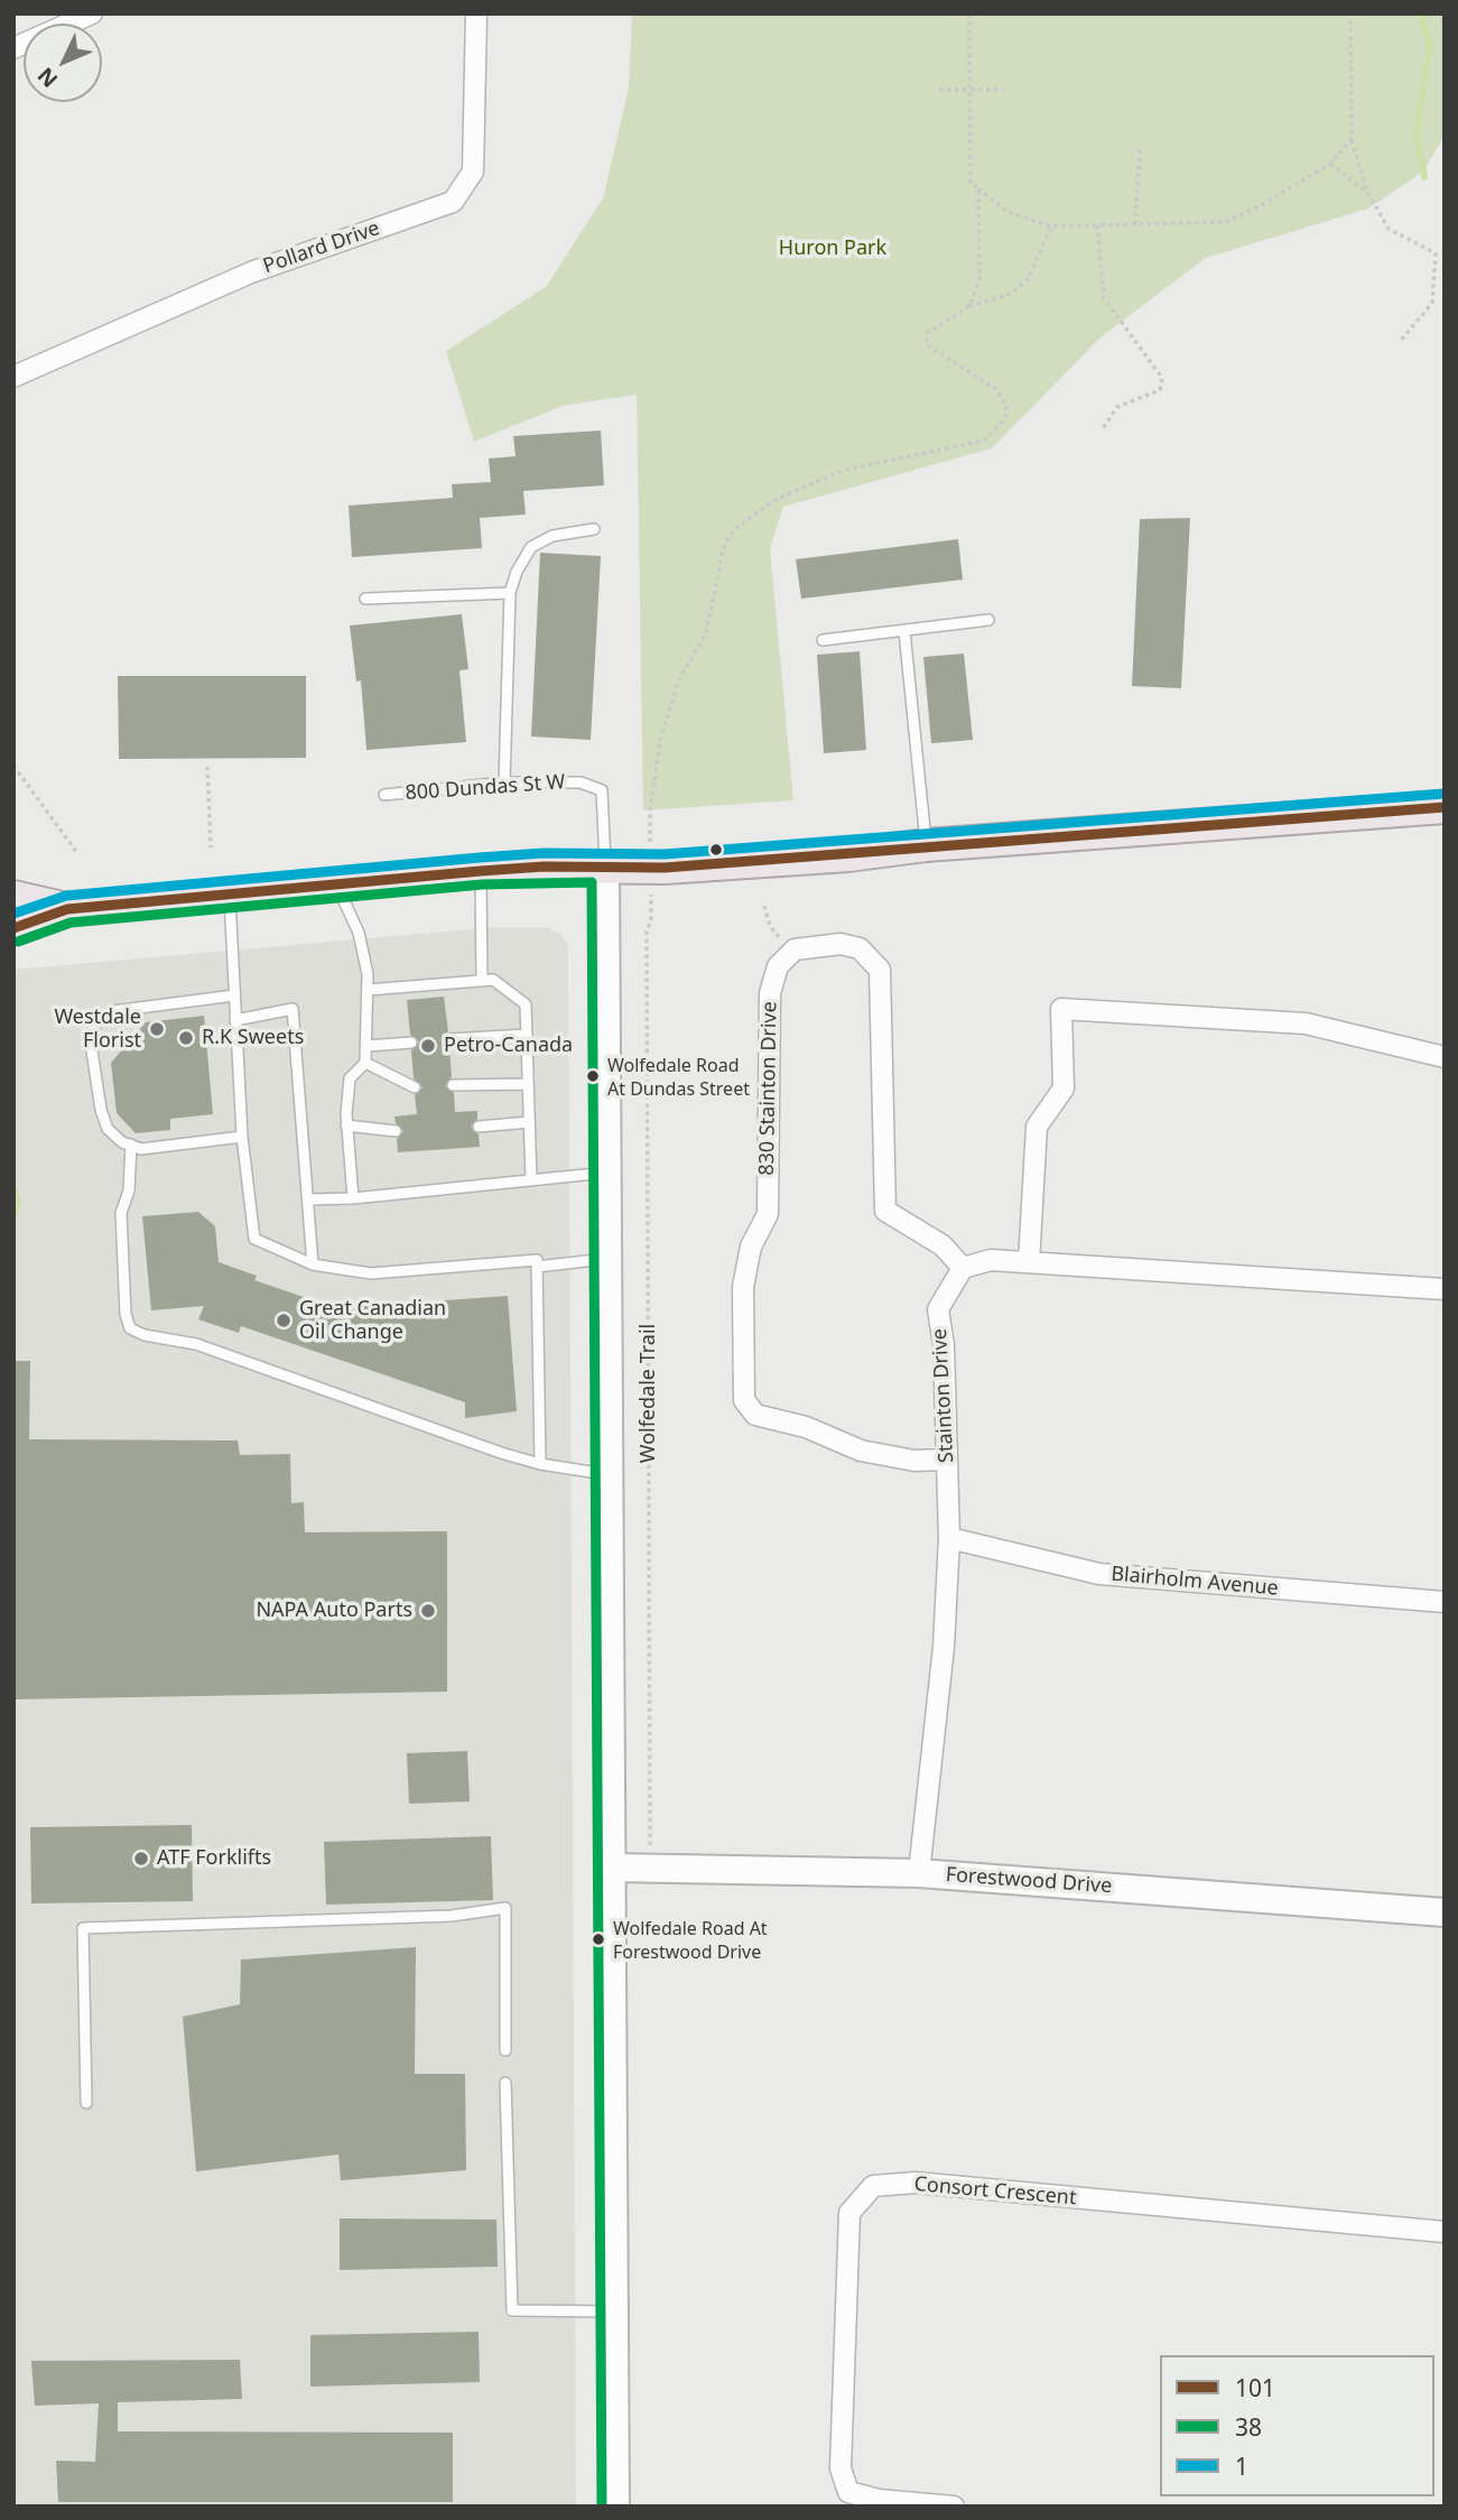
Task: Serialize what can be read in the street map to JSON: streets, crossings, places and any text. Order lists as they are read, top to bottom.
{
  "streets": {
    "street": [
      "Pollard Drive",
      "830 Stainton Drive",
      "Stainton Drive",
      "Blairholm Avenue",
      "Forestwood Drive",
      "Consort Crescent"
    ],
    "lane": ["800 Dundas St W"],
    "path": ["Wolfedale Trail"]
  },
  "crossings": [
    ["830 Stainton Drive", "Stainton Drive"],
    ["Wolfedale Trail", "Forestwood Drive"],
    ["Stainton Drive", "Blairholm Avenue"],
    ["Stainton Drive", "Forestwood Drive"]
  ],
  "parks": ["Huron Park"],
  "places": [
    "Westdale Florist",
    "R.K Sweets",
    "Petro-Canada",
    "Wolfedale Road At Dundas Street",
    "Great Canadian Oil Change",
    "NAPA Auto Parts",
    "ATF Forklifts",
    "Wolfedale Road At Forestwood Drive"
  ],
  "lines": ["transit line 1", "transit line 101", "transit line 38"],
  "legend": ["101", "38", "1"],
  "north": "bottom left"
}
